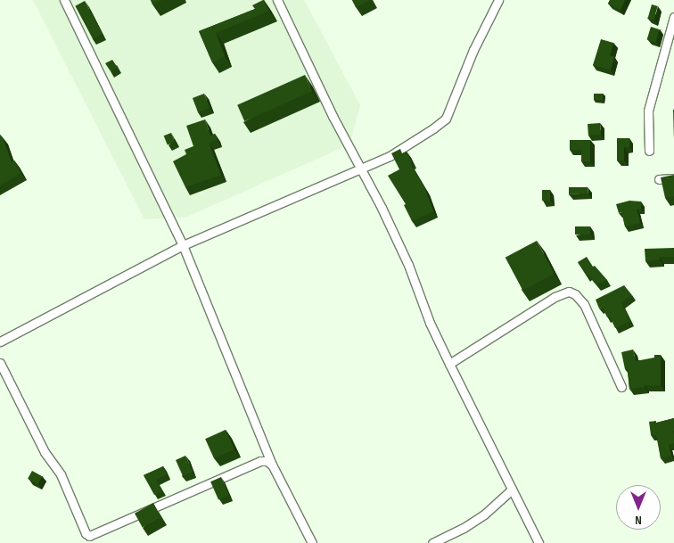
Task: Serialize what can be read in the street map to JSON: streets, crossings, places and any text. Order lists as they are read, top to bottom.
{
  "north": "bottom"
}
